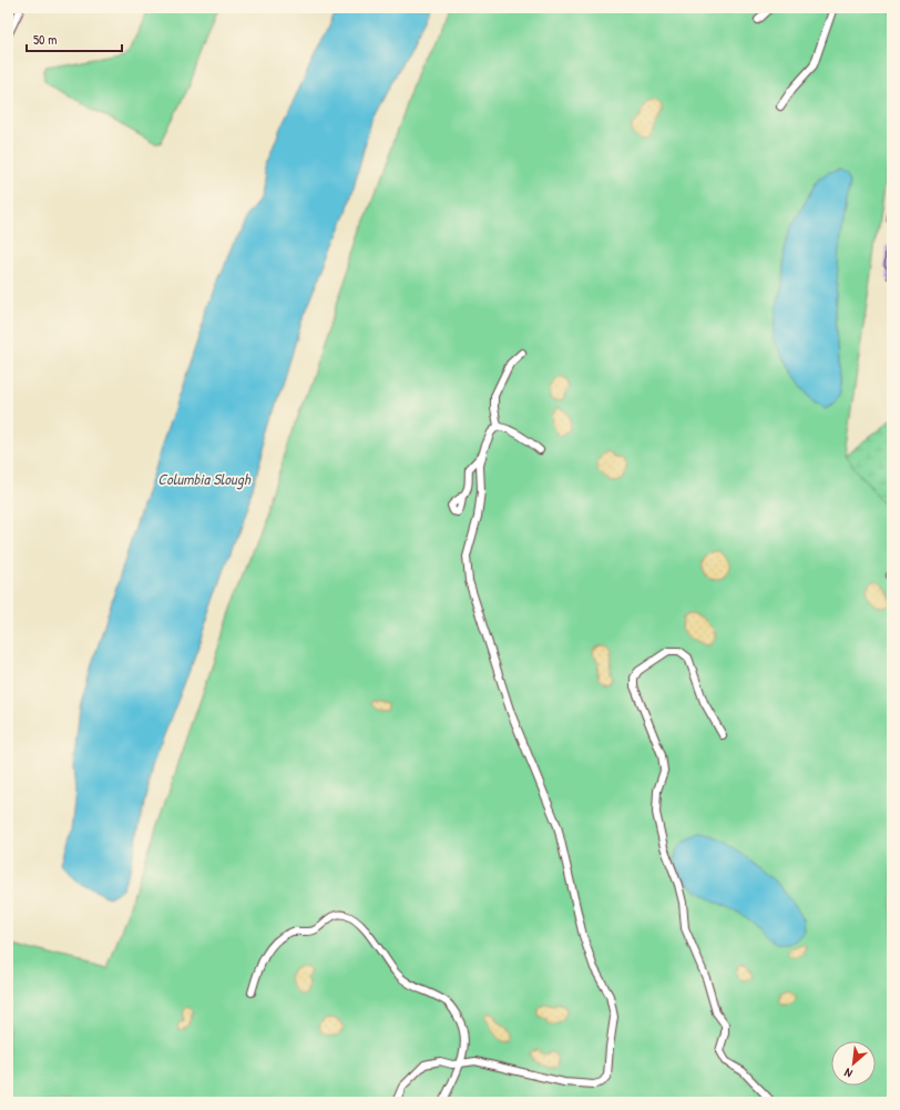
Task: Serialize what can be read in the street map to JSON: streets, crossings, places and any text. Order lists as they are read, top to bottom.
{
  "water": ["Columbia Slough"],
  "scale_bar": "50 m",
  "north": "bottom left"
}
